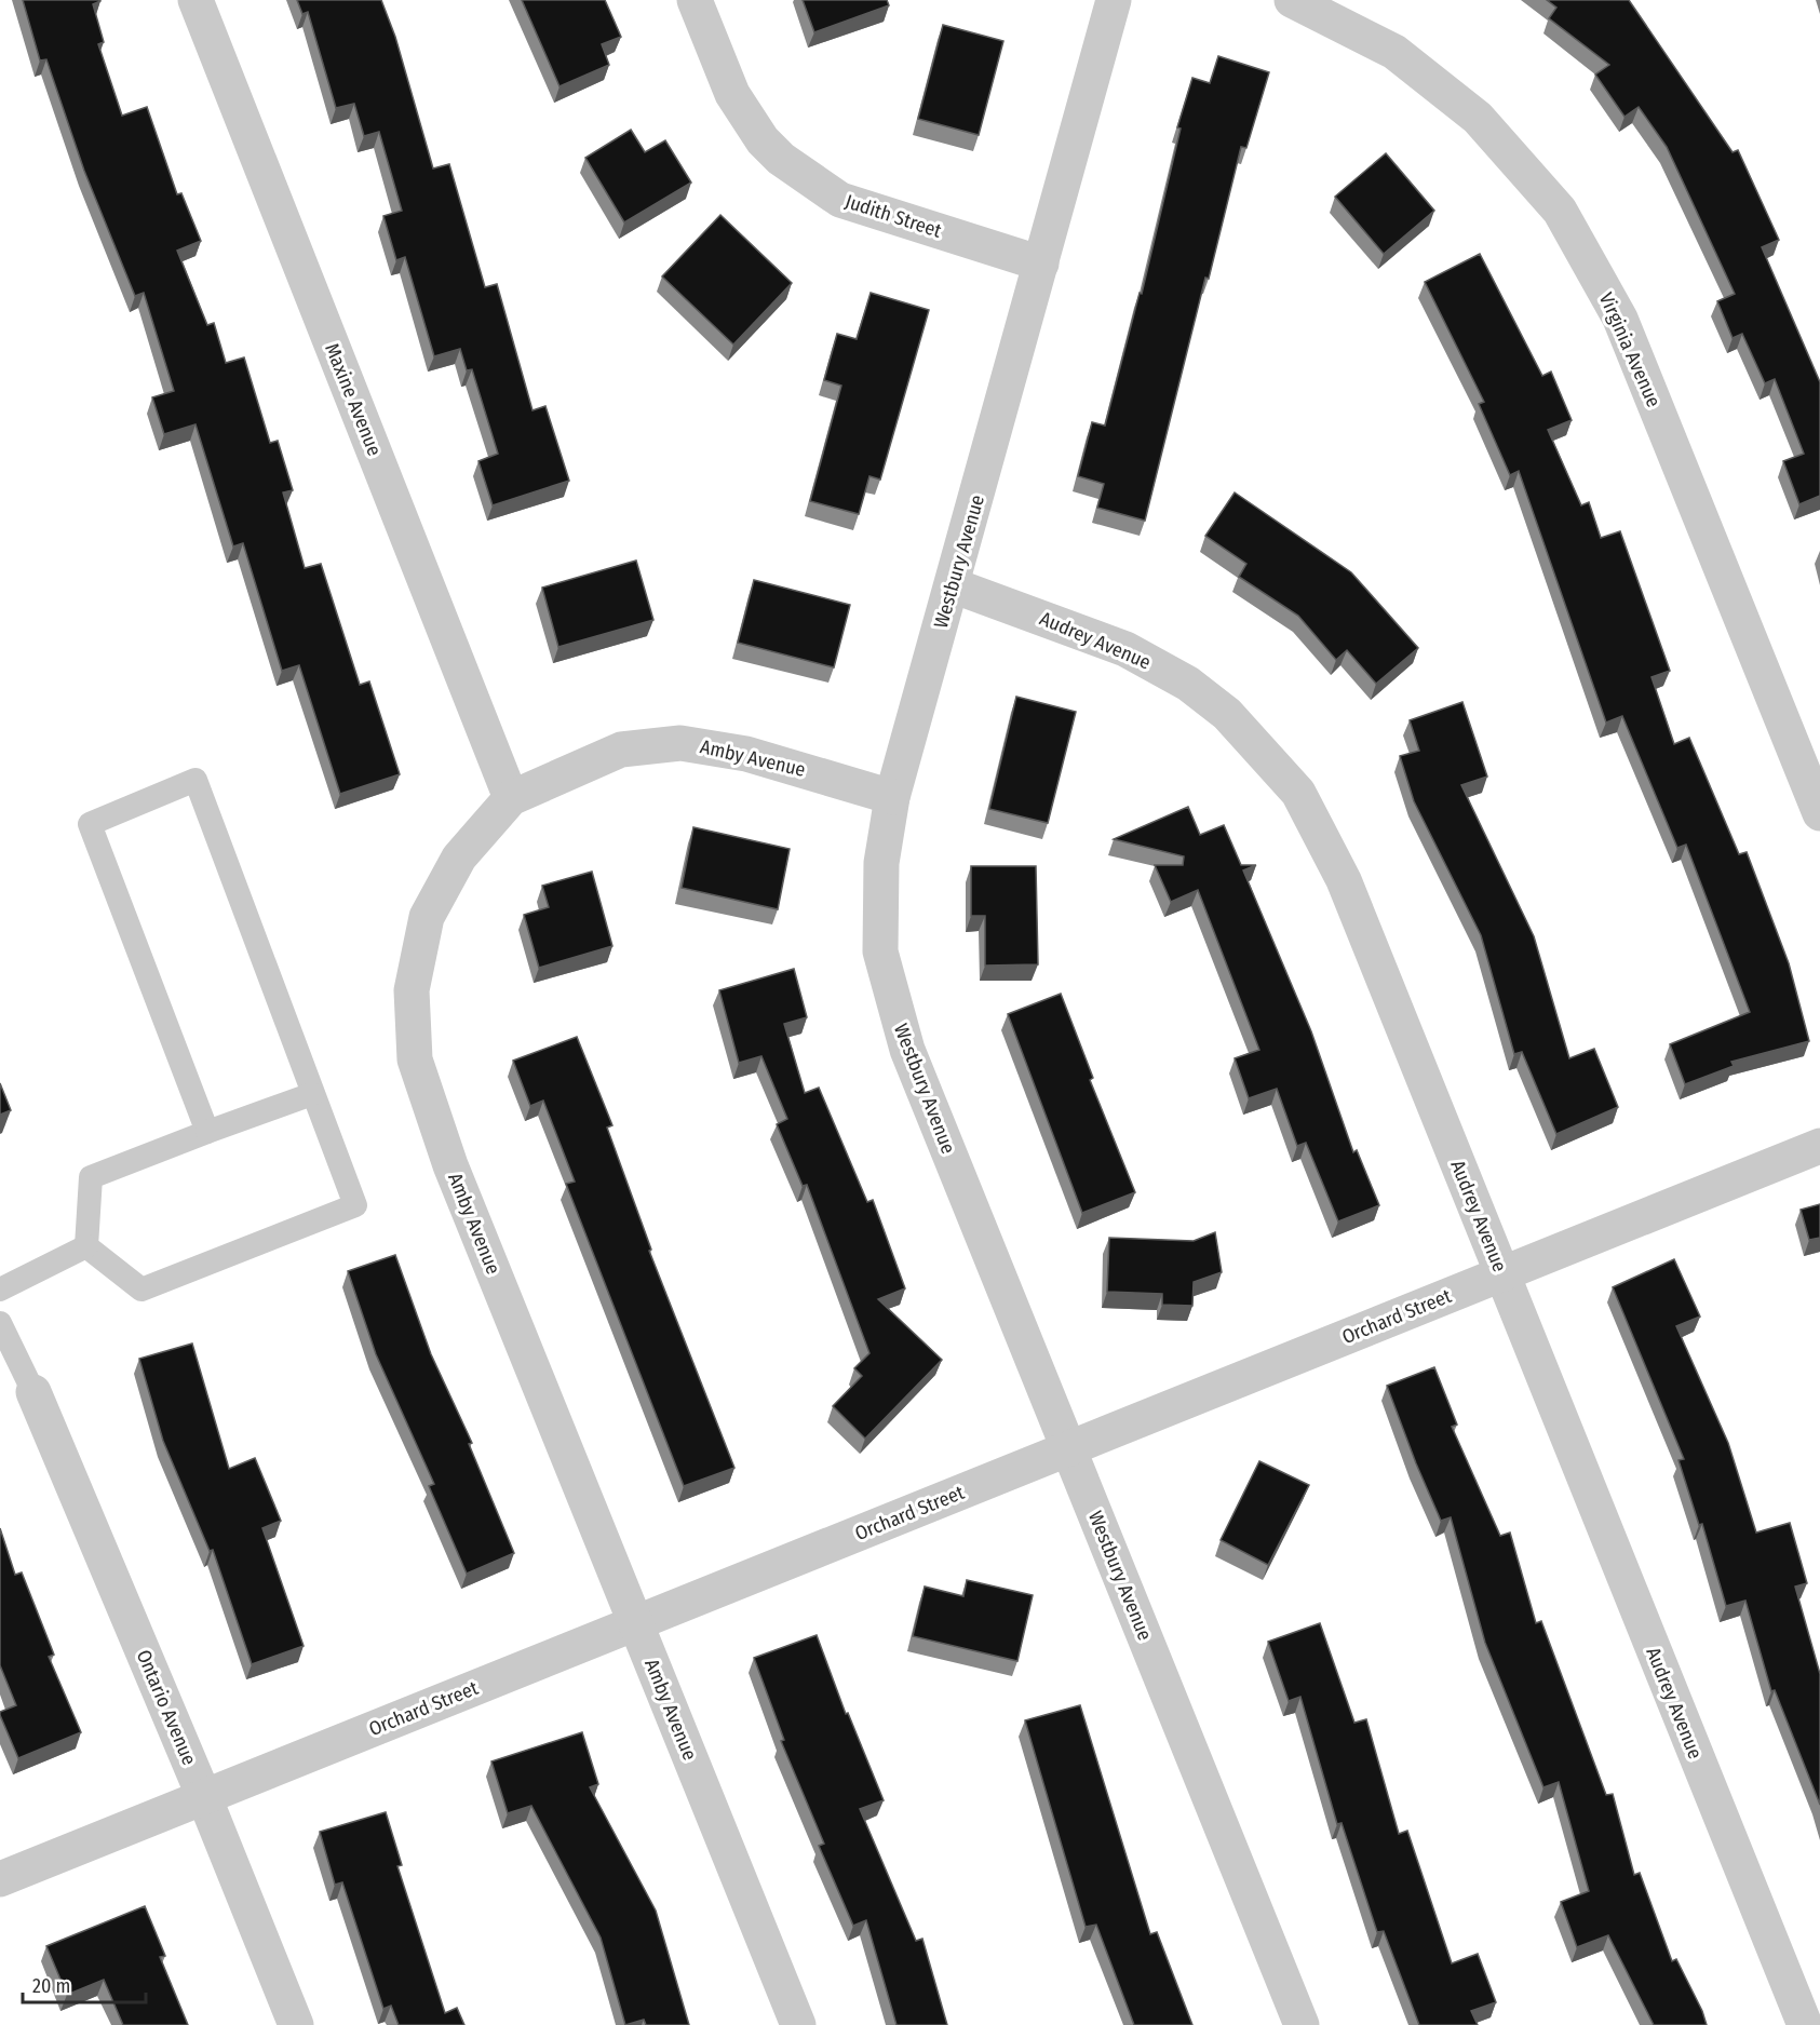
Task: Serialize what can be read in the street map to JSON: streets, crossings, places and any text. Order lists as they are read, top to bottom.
{
  "streets": {
    "street": [
      "Judith Street",
      "Virginia Avenue",
      "Maxine Avenue",
      "Westbury Avenue",
      "Audrey Avenue",
      "Amby Avenue",
      "Orchard Street",
      "Ontario Avenue"
    ]
  },
  "crossings": [
    ["Judith Street", "Westbury Avenue"],
    ["Maxine Avenue", "Amby Avenue"],
    ["Westbury Avenue", "Audrey Avenue"],
    ["Westbury Avenue", "Amby Avenue"],
    ["Westbury Avenue", "Orchard Street"],
    ["Audrey Avenue", "Orchard Street"],
    ["Amby Avenue", "Orchard Street"],
    ["Orchard Street", "Ontario Avenue"]
  ],
  "scale_bar": "20 m"
}
